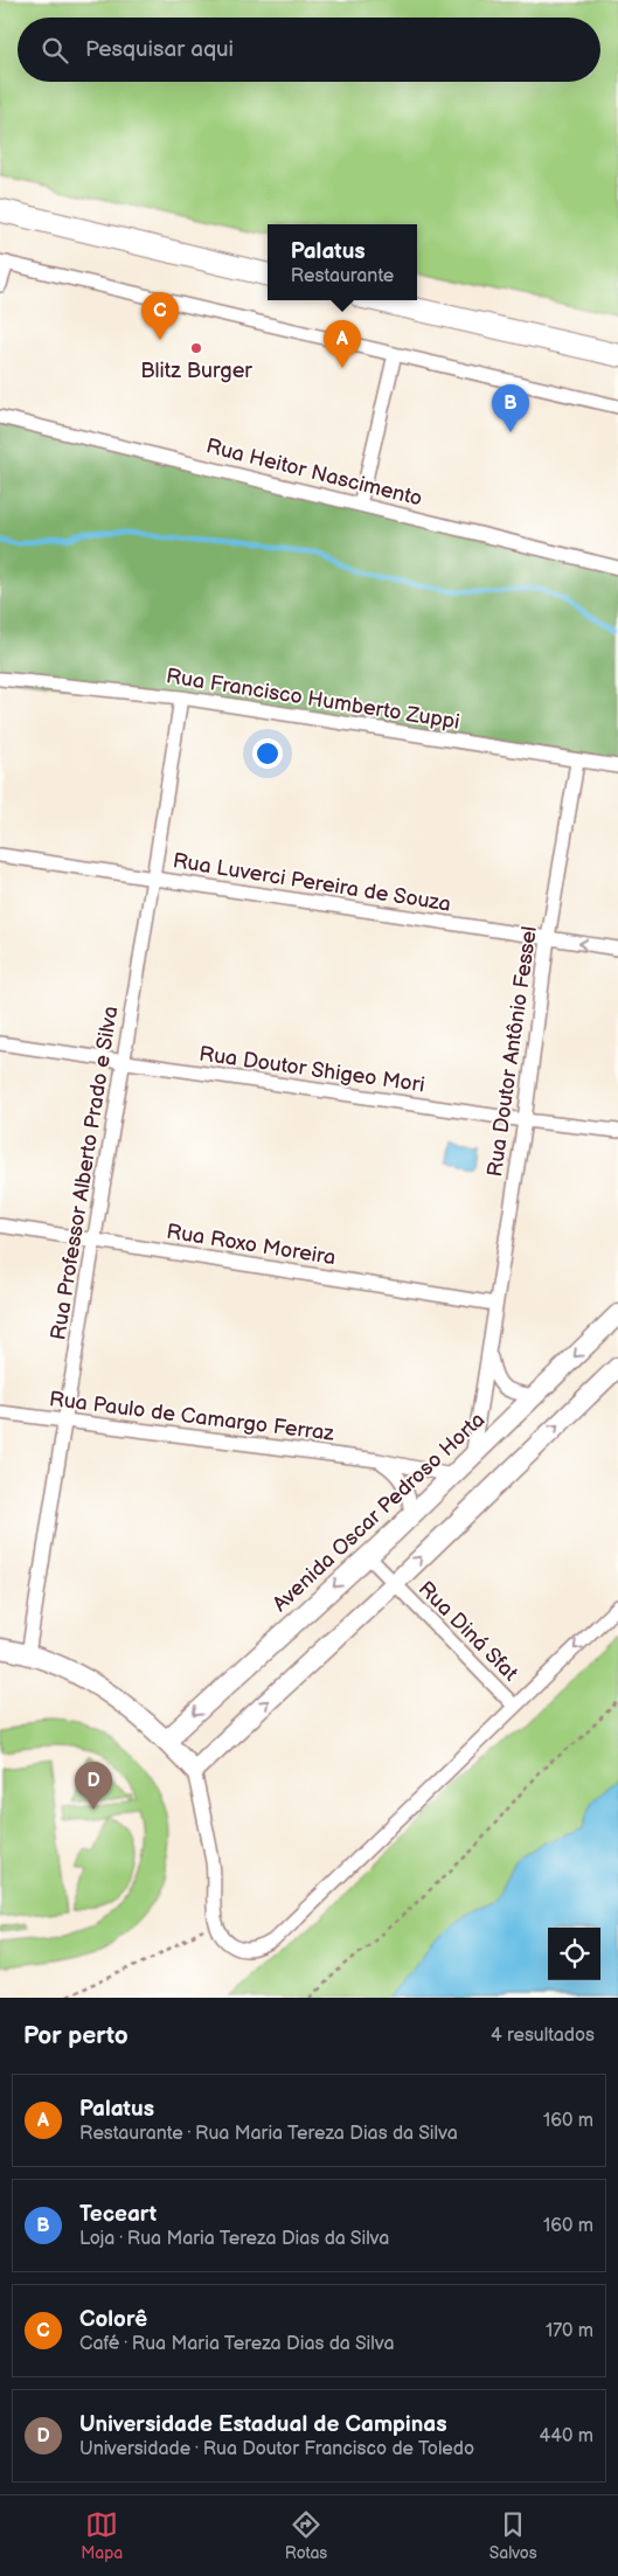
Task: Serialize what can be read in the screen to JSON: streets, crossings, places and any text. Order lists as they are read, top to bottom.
{
  "streets": {
    "main road": ["Avenida Oscar Pedroso Horta"],
    "street": [
      "Rua Heitor Nascimento",
      "Rua Francisco Humberto Zuppi",
      "Rua Luverci Pereira de Souza",
      "Rua Doutor Antônio Fessel",
      "Rua Doutor Shigeo Mori",
      "Rua Professor Alberto Prado e Silva",
      "Rua Roxo Moreira",
      "Rua Paulo de Camargo Ferraz",
      "Rua Diná Sfat"
    ]
  },
  "crossings": [
    ["Rua Francisco Humberto Zuppi", "Rua Doutor Antônio Fessel"],
    ["Rua Francisco Humberto Zuppi", "Rua Professor Alberto Prado e Silva"],
    ["Rua Luverci Pereira de Souza", "Rua Doutor Antônio Fessel"],
    ["Rua Luverci Pereira de Souza", "Rua Professor Alberto Prado e Silva"],
    ["Rua Doutor Antônio Fessel", "Rua Doutor Shigeo Mori"],
    ["Rua Doutor Antônio Fessel", "Rua Roxo Moreira"],
    ["Rua Doutor Antônio Fessel", "Avenida Oscar Pedroso Horta"],
    ["Rua Doutor Shigeo Mori", "Rua Professor Alberto Prado e Silva"],
    ["Rua Professor Alberto Prado e Silva", "Rua Roxo Moreira"],
    ["Rua Professor Alberto Prado e Silva", "Rua Paulo de Camargo Ferraz"],
    ["Rua Paulo de Camargo Ferraz", "Avenida Oscar Pedroso Horta"],
    ["Avenida Oscar Pedroso Horta", "Rua Diná Sfat"]
  ],
  "places": ["Blitz Burger"],
  "page": {
    "search": "Pesquisar aqui",
    "popup": ["Palatus", "Restaurante"],
    "pins": [
      "C",
      "A",
      "B",
      "D"
    ],
    "heading": ["Por perto", "4 resultados"],
    "list": [
      {
        "mark": "A",
        "name": "Palatus",
        "note": "Restaurante · Rua Maria Tereza Dias da Silva",
        "value": "160 m"
      },
      {
        "mark": "B",
        "name": "Teceart",
        "note": "Loja · Rua Maria Tereza Dias da Silva",
        "value": "160 m"
      },
      {
        "mark": "C",
        "name": "Colorê",
        "note": "Café · Rua Maria Tereza Dias da Silva",
        "value": "170 m"
      },
      {
        "mark": "D",
        "name": "Universidade Estadual de Campinas",
        "note": "Universidade · Rua Doutor Francisco de Toledo",
        "value": "440 m"
      }
    ],
    "nav": ["Mapa", "Rotas", "Salvos"]
  }
}
